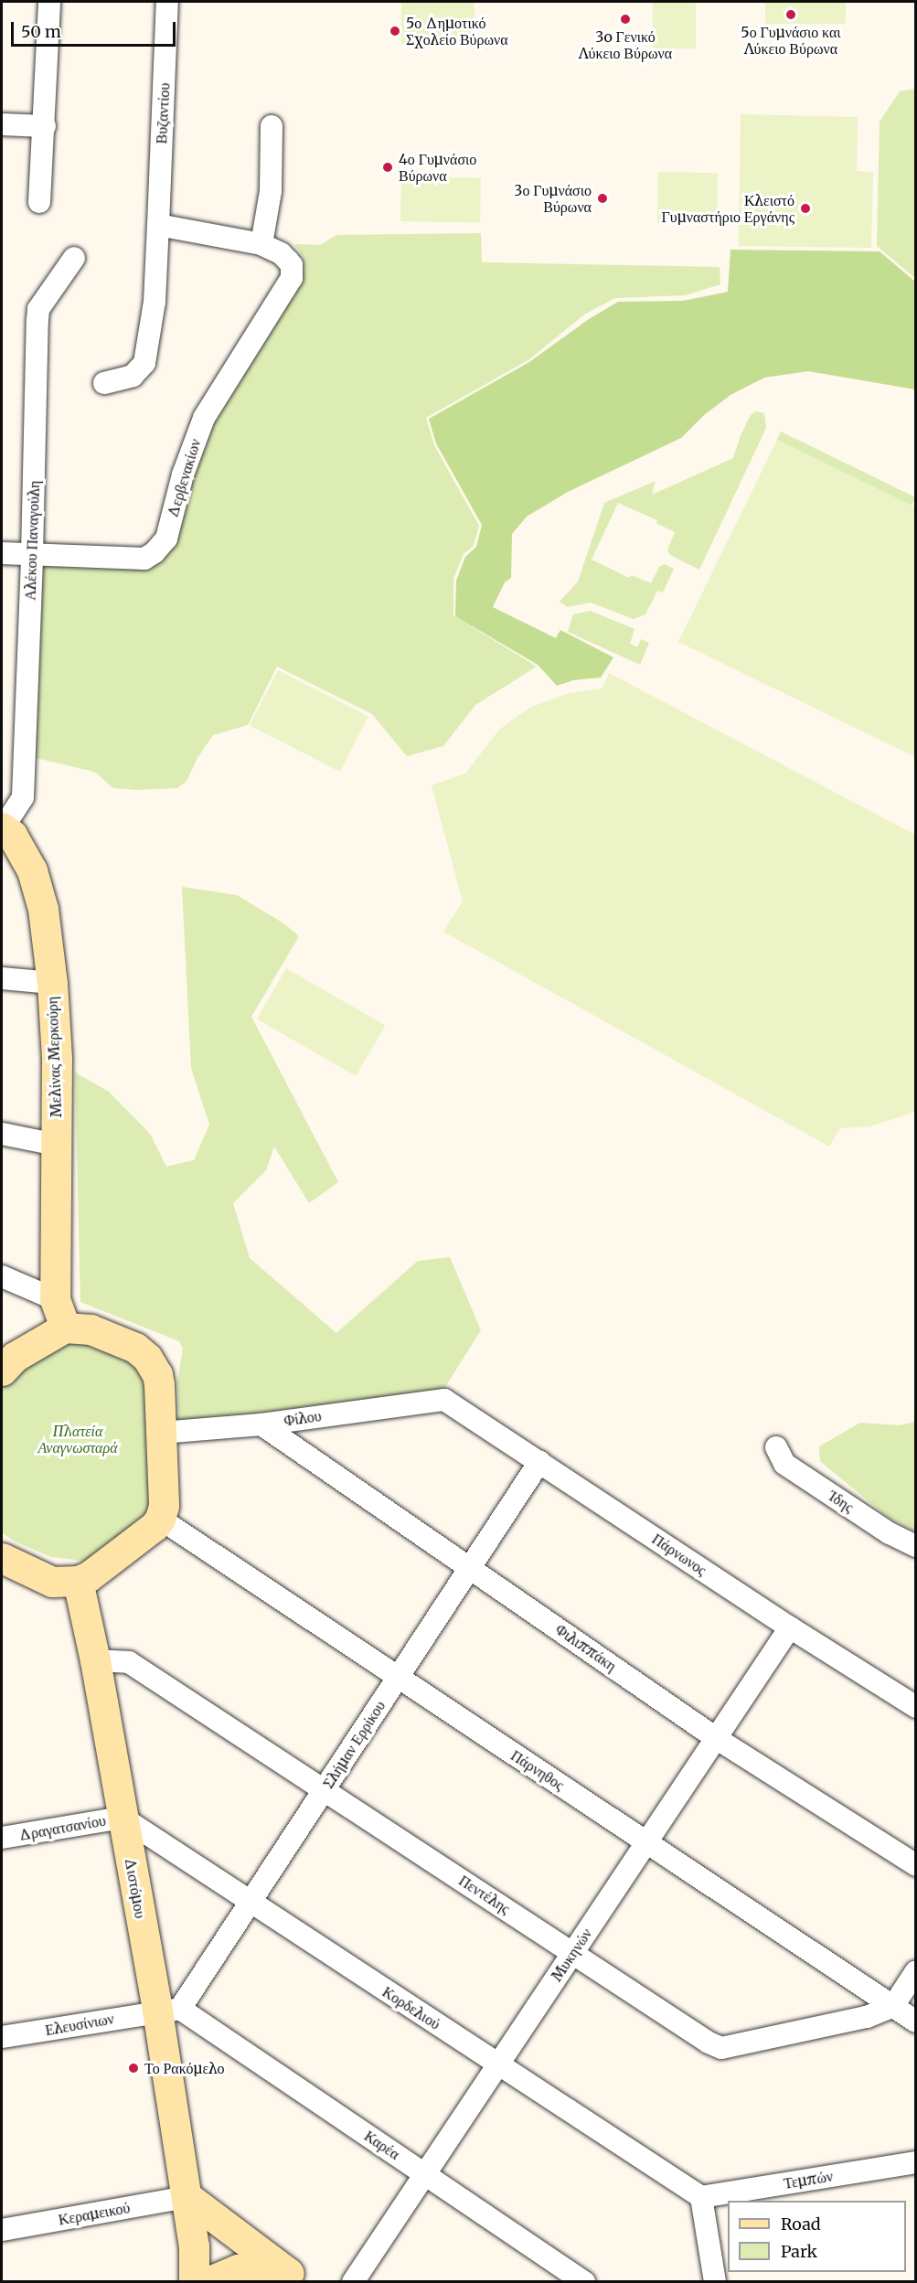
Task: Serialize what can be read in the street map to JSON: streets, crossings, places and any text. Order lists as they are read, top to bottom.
{
  "streets": {
    "street": [
      "Βυζαντίου",
      "Δερβενακίων",
      "Αλέκου Παναγούλη",
      "Μελίνας Μερκούρη",
      "Φίλου",
      "Ίδης",
      "Πάρνωνος",
      "Φιλιππάκη",
      "Σλήμαν Ερρίκου",
      "Πάρνηθος",
      "Δραγατσανίου",
      "Διστόμου",
      "Πεντέλης",
      "Μυκηνών",
      "Κορδελιού",
      "Ελευσίνιων",
      "Καρέα",
      "Τεμπών",
      "Κεραµεικού"
    ]
  },
  "crossings": [
    ["Δερβενακίων", "Αλέκου Παναγούλη"],
    ["Αλέκου Παναγούλη", "Μελίνας Μερκούρη"],
    ["Φίλου", "Πάρνωνος"],
    ["Φίλου", "Φιλιππάκη"],
    ["Πάρνωνος", "Σλήμαν Ερρίκου"],
    ["Πάρνωνος", "Μυκηνών"],
    ["Φιλιππάκη", "Σλήμαν Ερρίκου"],
    ["Φιλιππάκη", "Μυκηνών"],
    ["Σλήμαν Ερρίκου", "Πάρνηθος"],
    ["Σλήμαν Ερρίκου", "Διστόμου"],
    ["Σλήμαν Ερρίκου", "Πεντέλης"],
    ["Σλήμαν Ερρίκου", "Κορδελιού"],
    ["Σλήμαν Ερρίκου", "Ελευσίνιων"],
    ["Σλήμαν Ερρίκου", "Καρέα"],
    ["Πάρνηθος", "Πεντέλης"],
    ["Πάρνηθος", "Μυκηνών"],
    ["Δραγατσανίου", "Διστόμου"],
    ["Δραγατσανίου", "Κορδελιού"],
    ["Διστόμου", "Πεντέλης"],
    ["Διστόμου", "Κορδελιού"],
    ["Διστόμου", "Ελευσίνιων"],
    ["Διστόμου", "Καρέα"],
    ["Διστόμου", "Κεραµεικού"],
    ["Πεντέλης", "Μυκηνών"],
    ["Μυκηνών", "Κορδελιού"],
    ["Μυκηνών", "Καρέα"],
    ["Κορδελιού", "Τεμπών"],
    ["Ελευσίνιων", "Καρέα"]
  ],
  "parks": ["Πλατεία Αναγνωσταρά"],
  "places": [
    "5ο Γυμνάσιο και Λύκειο Βύρωνα",
    "3o Γενικό Λύκειο Βύρωνα",
    "5ο Δημοτικό Σχολείο Βύρωνα",
    "4ο Γυμνάσιο Βύρωνα",
    "3ο Γυμνάσιο Βύρωνα",
    "Κλειστό Γυμναστήριο Εργάνης",
    "Το Ρακόμελο"
  ],
  "legend": ["Road", "Park"],
  "scale_bar": "50 m"
}
